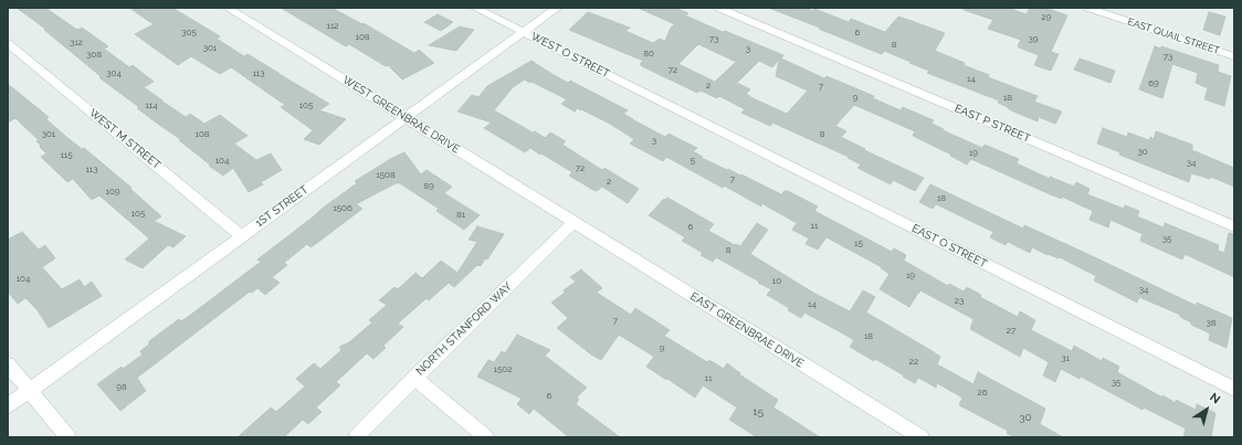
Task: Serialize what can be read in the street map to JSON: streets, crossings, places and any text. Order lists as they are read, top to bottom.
{
  "streets": {
    "street": [
      "EAST QUAIL STREET",
      "WEST O STREET",
      "WEST GREENBRAE DRIVE",
      "EAST P STREET",
      "WEST M STREET",
      "1ST STREET",
      "EAST O STREET",
      "NORTH STANFORD WAY",
      "EAST GREENBRAE DRIVE"
    ]
  },
  "crossings": [
    ["WEST O STREET", "1ST STREET"],
    ["WEST O STREET", "EAST O STREET"],
    ["WEST GREENBRAE DRIVE", "1ST STREET"],
    ["WEST GREENBRAE DRIVE", "NORTH STANFORD WAY"],
    ["WEST GREENBRAE DRIVE", "EAST GREENBRAE DRIVE"],
    ["WEST M STREET", "1ST STREET"],
    ["NORTH STANFORD WAY", "EAST GREENBRAE DRIVE"]
  ],
  "house_numbers": [
    "29",
    "112",
    "305",
    "6",
    "108",
    "73",
    "39",
    "312",
    "8",
    "301",
    "3",
    "80",
    "308",
    "73",
    "72",
    "304",
    "113",
    "14",
    "69",
    "2",
    "7",
    "9",
    "18",
    "114",
    "105",
    "301",
    "108",
    "8",
    "3",
    "30",
    "19",
    "115",
    "104",
    "5",
    "34",
    "72",
    "113",
    "1508",
    "7",
    "2",
    "89",
    "109",
    "18",
    "1506",
    "105",
    "81",
    "11",
    "6",
    "35",
    "15",
    "8",
    "19",
    "104",
    "10",
    "34",
    "23",
    "14",
    "7",
    "38",
    "27",
    "18",
    "9",
    "31",
    "22",
    "1502",
    "11",
    "35",
    "98",
    "26",
    "6",
    "15",
    "30"
  ],
  "north": "top right"
}
